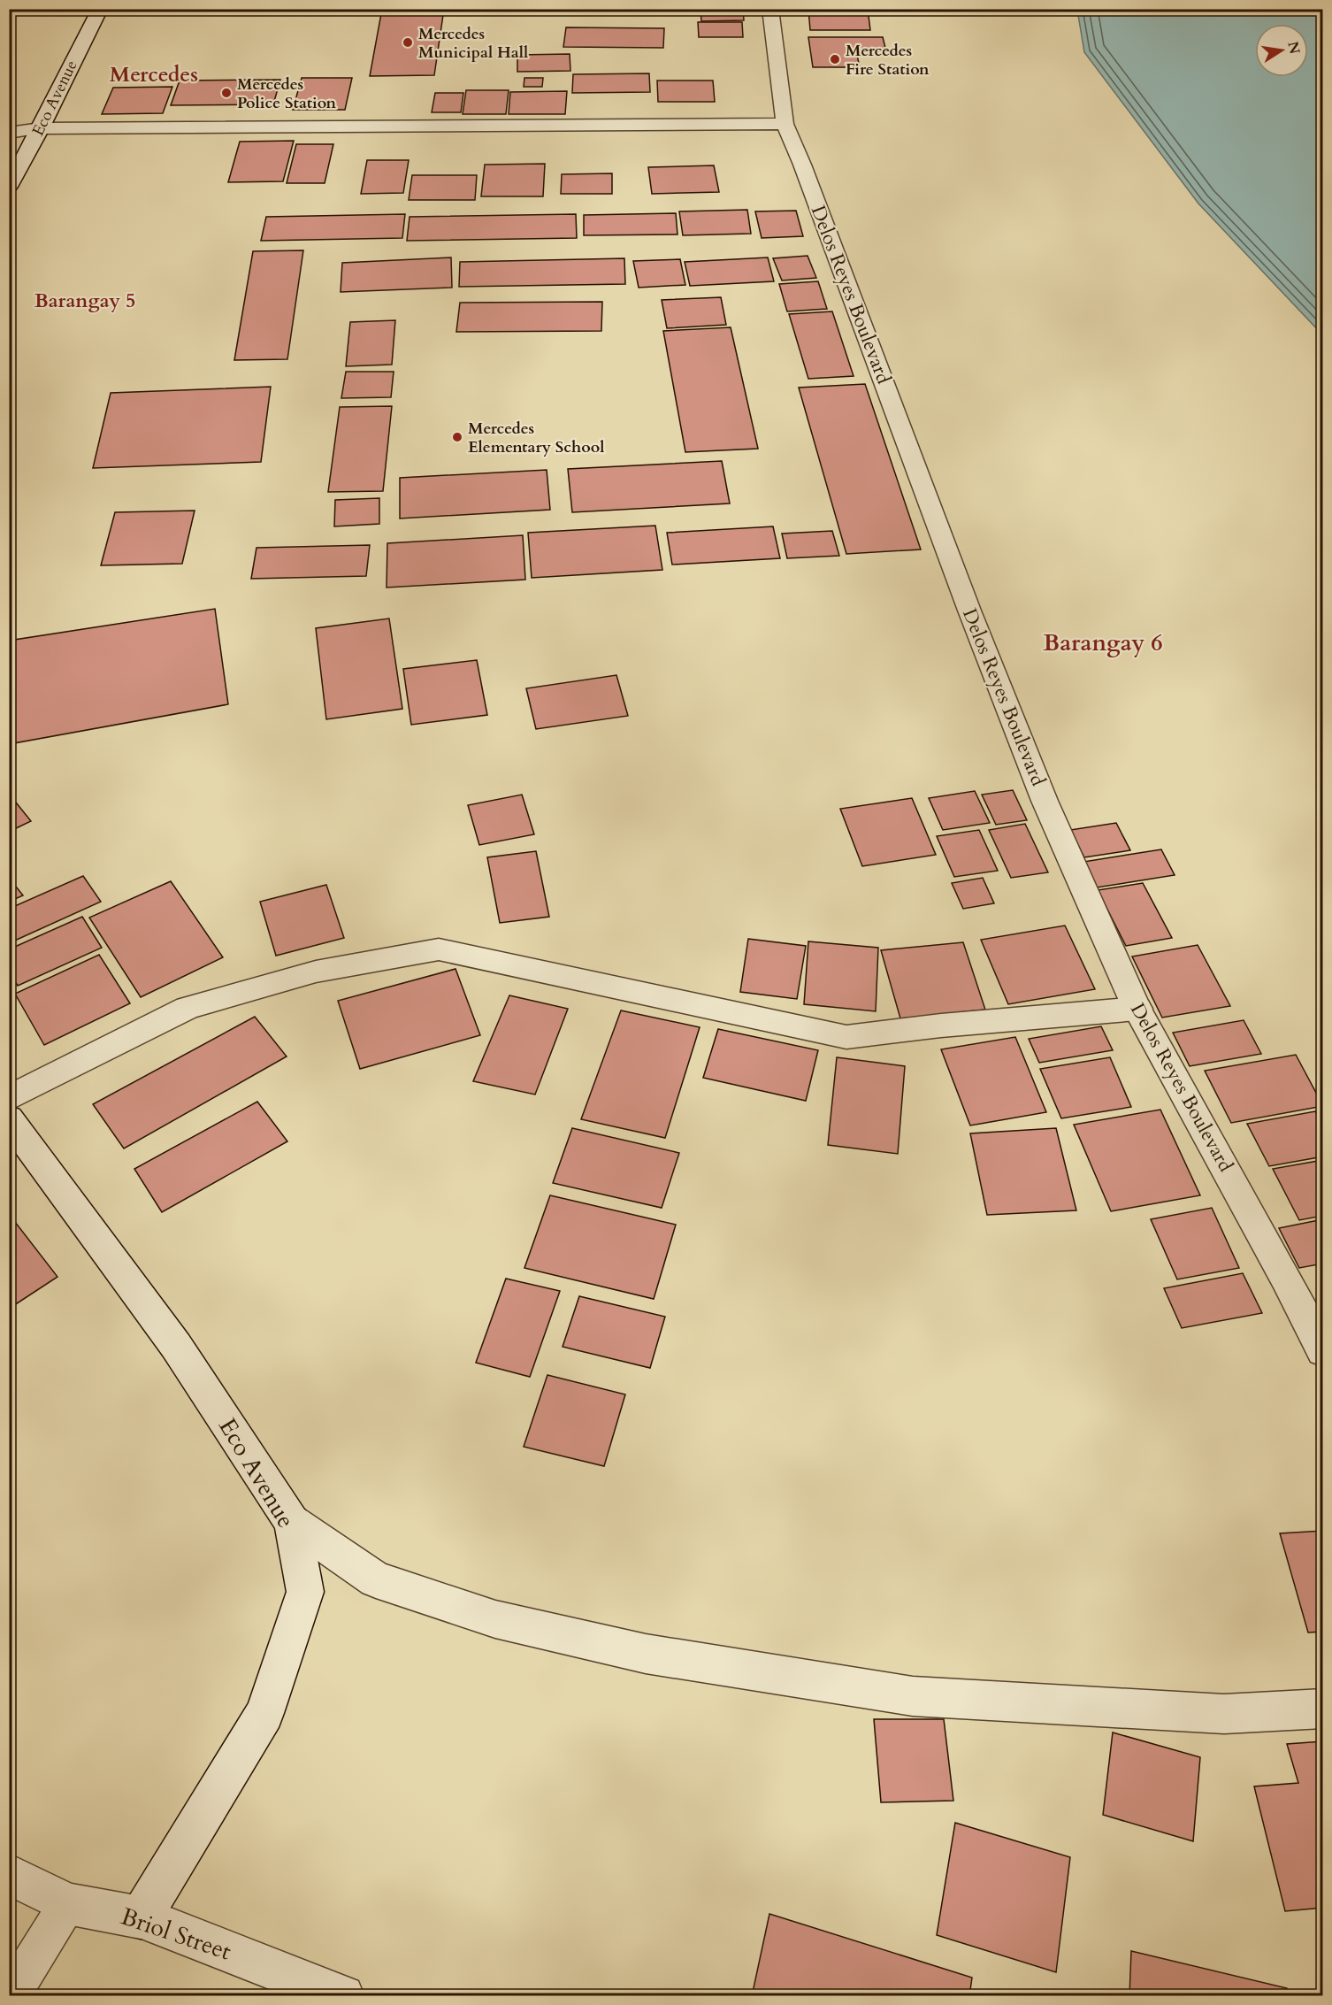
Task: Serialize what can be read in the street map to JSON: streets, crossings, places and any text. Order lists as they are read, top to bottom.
{
  "streets": {
    "street": ["Eco Avenue", "Delos Reyes Boulevard", "Briol Street"]
  },
  "crossings": [
    ["Eco Avenue", "Briol Street"]
  ],
  "districts": ["Mercedes", "Barangay 5", "Barangay 6"],
  "places": [
    "Mercedes Municipal Hall",
    "Mercedes Fire Station",
    "Mercedes Police Station",
    "Mercedes Elementary School"
  ],
  "north": "right"
}
